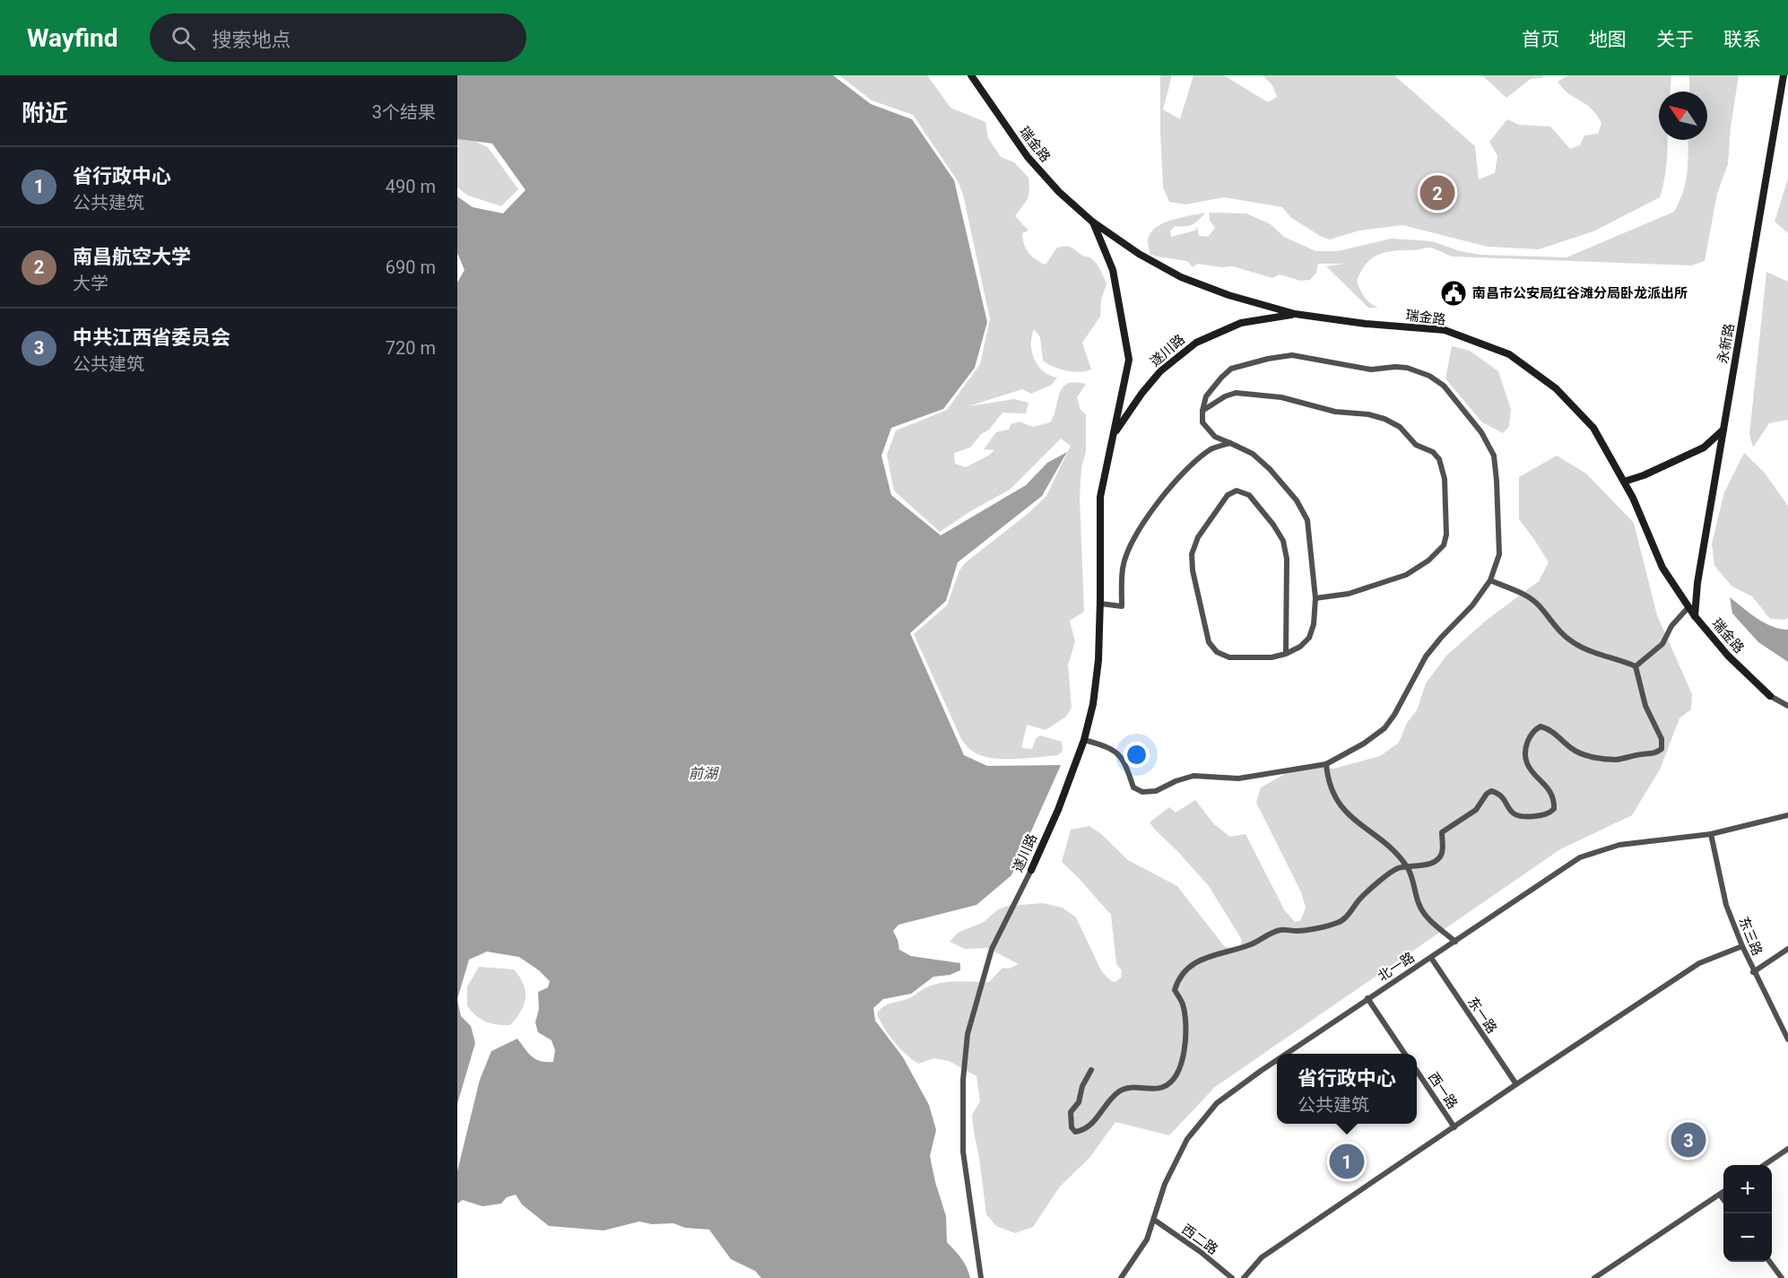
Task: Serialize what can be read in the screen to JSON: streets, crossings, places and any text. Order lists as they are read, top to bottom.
{
  "streets": {
    "street": [
      "瑞金路",
      "永新路",
      "遂川路",
      "东三路",
      "北一路",
      "东一路",
      "西一路",
      "西二路"
    ]
  },
  "crossings": [
    ["瑞金路", "永新路"],
    ["瑞金路", "遂川路"],
    ["东三路", "北一路"],
    ["北一路", "东一路"],
    ["北一路", "西二路"]
  ],
  "water": ["前湖"],
  "places": {
    "public building": ["南昌市公安局红谷滩分局卧龙派出所"]
  },
  "north": "top left",
  "page": {
    "header": "Wayfind",
    "search": "搜索地点",
    "nav": [
      "首页",
      "地图",
      "关于",
      "联系"
    ],
    "heading": ["附近", "3个结果"],
    "list": [
      {
        "mark": "1",
        "name": "省行政中心",
        "note": "公共建筑",
        "value": "490 m"
      },
      {
        "mark": "2",
        "name": "南昌航空大学",
        "note": "大学",
        "value": "690 m"
      },
      {
        "mark": "3",
        "name": "中共江西省委员会",
        "note": "公共建筑",
        "value": "720 m"
      }
    ],
    "pins": ["2", "3", "1"],
    "popup": ["省行政中心", "公共建筑"],
    "map_buttons": ["+", "−"]
  }
}
